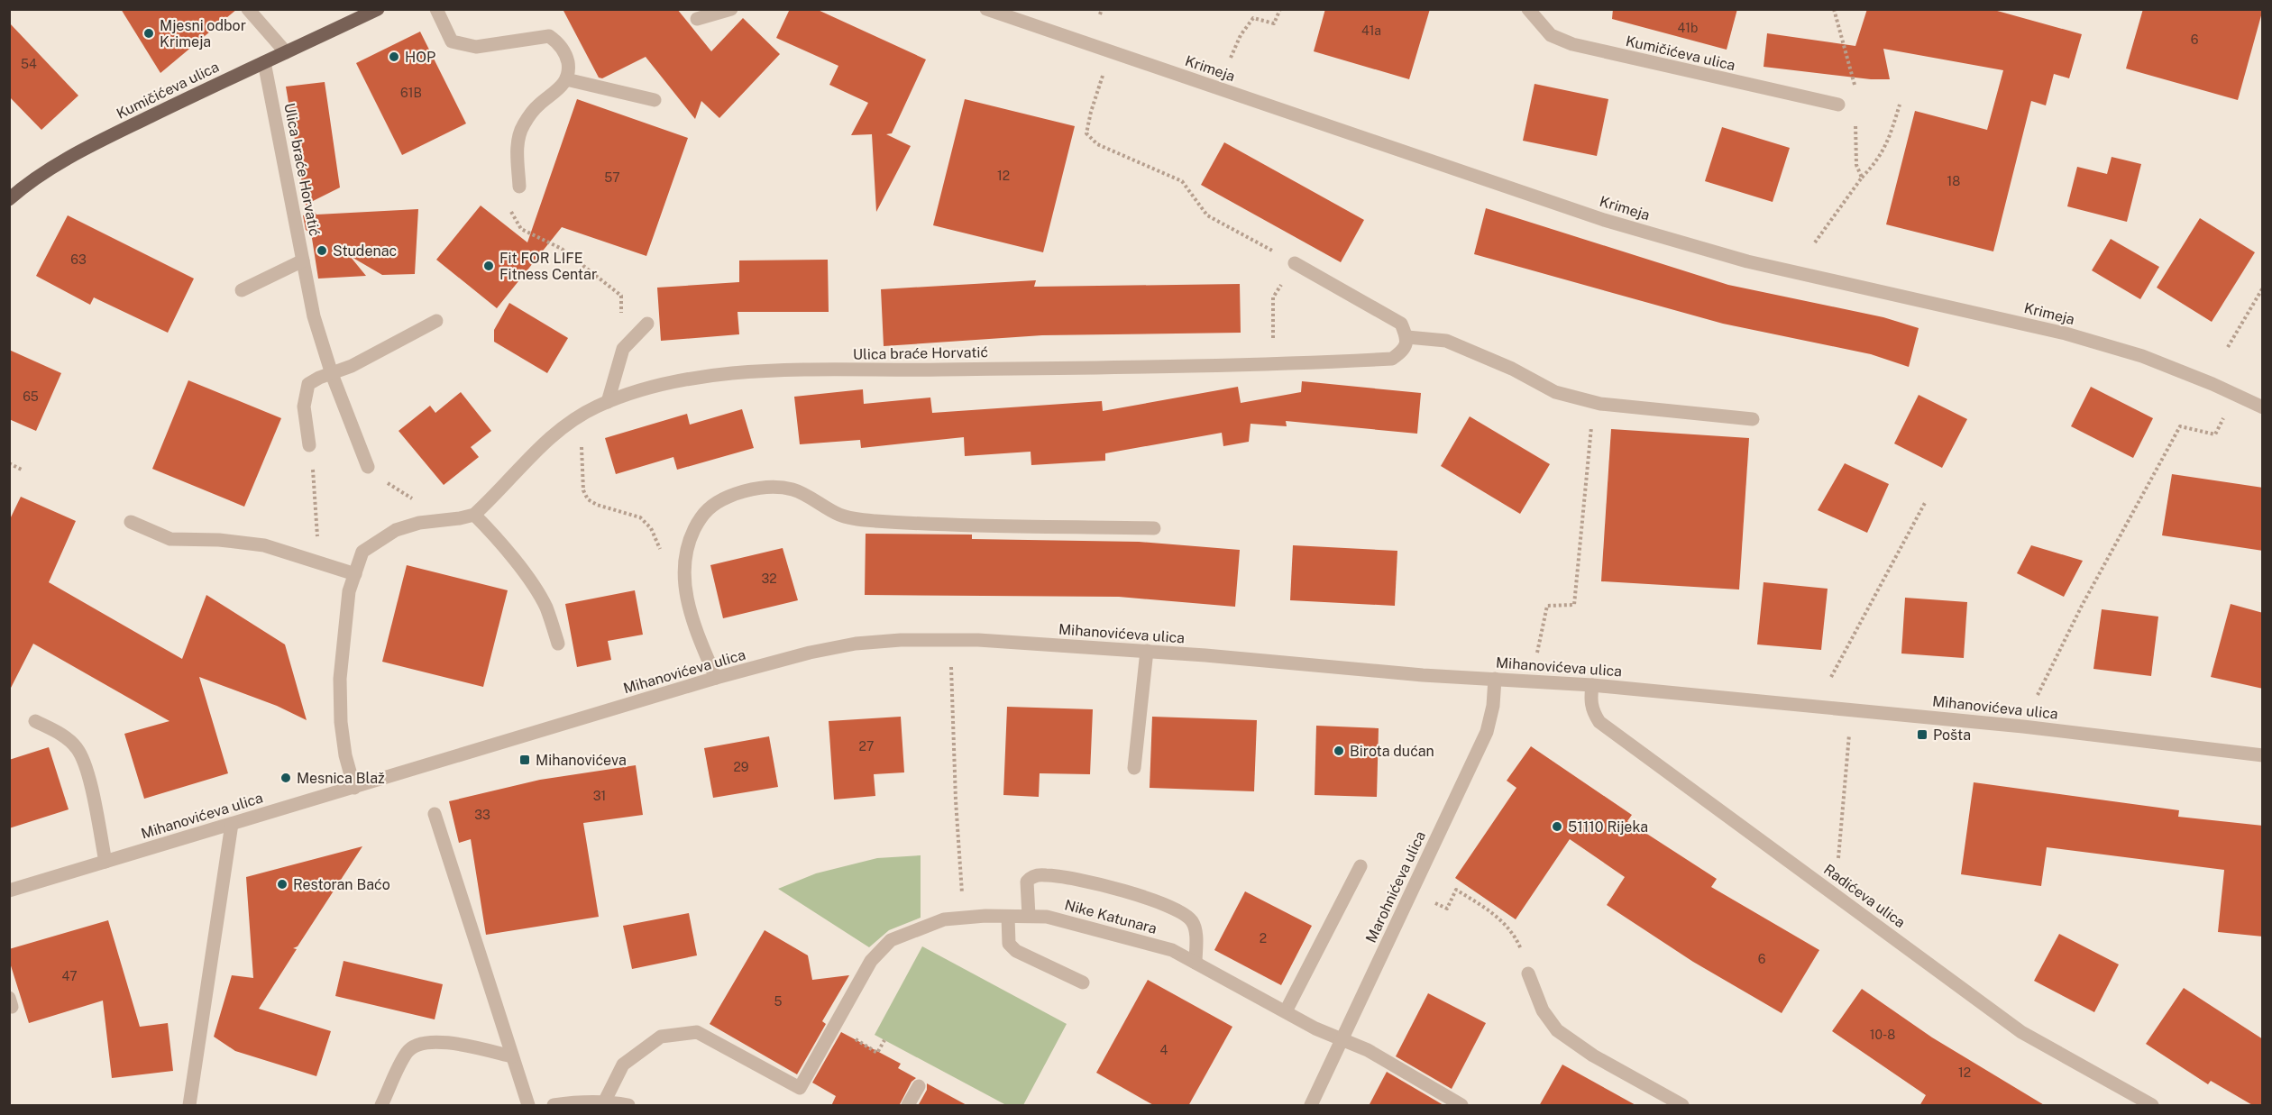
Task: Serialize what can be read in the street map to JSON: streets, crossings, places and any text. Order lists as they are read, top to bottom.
{
  "streets": {
    "main road": ["Kumičićeva ulica"],
    "street": [
      "Krimeja",
      "Ulica braće Horvatić",
      "Mihanovićeva ulica",
      "Marohnićeva ulica",
      "Radićeva ulica",
      "Nike Katunara"
    ]
  },
  "crossings": [
    ["Kumičićeva ulica", "Ulica braće Horvatić"],
    ["Mihanovićeva ulica", "Marohnićeva ulica"],
    ["Mihanovićeva ulica", "Radićeva ulica"],
    ["Marohnićeva ulica", "Nike Katunara"]
  ],
  "places": {
    "other": [
      "Mjesni odbor Krimeja",
      "HOP",
      "Studenac",
      "Fit FOR LIFE Fitness Centar",
      "Birota dućan",
      "Mesnica Blaž",
      "51110 Rijeka",
      "Restoran Baćo"
    ],
    "transit": ["Pošta", "Mihanovićeva"]
  },
  "house_numbers": [
    "41b",
    "41a",
    "6",
    "54",
    "61B",
    "12",
    "57",
    "18",
    "63",
    "65",
    "32",
    "27",
    "29",
    "31",
    "33",
    "2",
    "6",
    "47",
    "5",
    "10-8",
    "4",
    "12"
  ]
}
